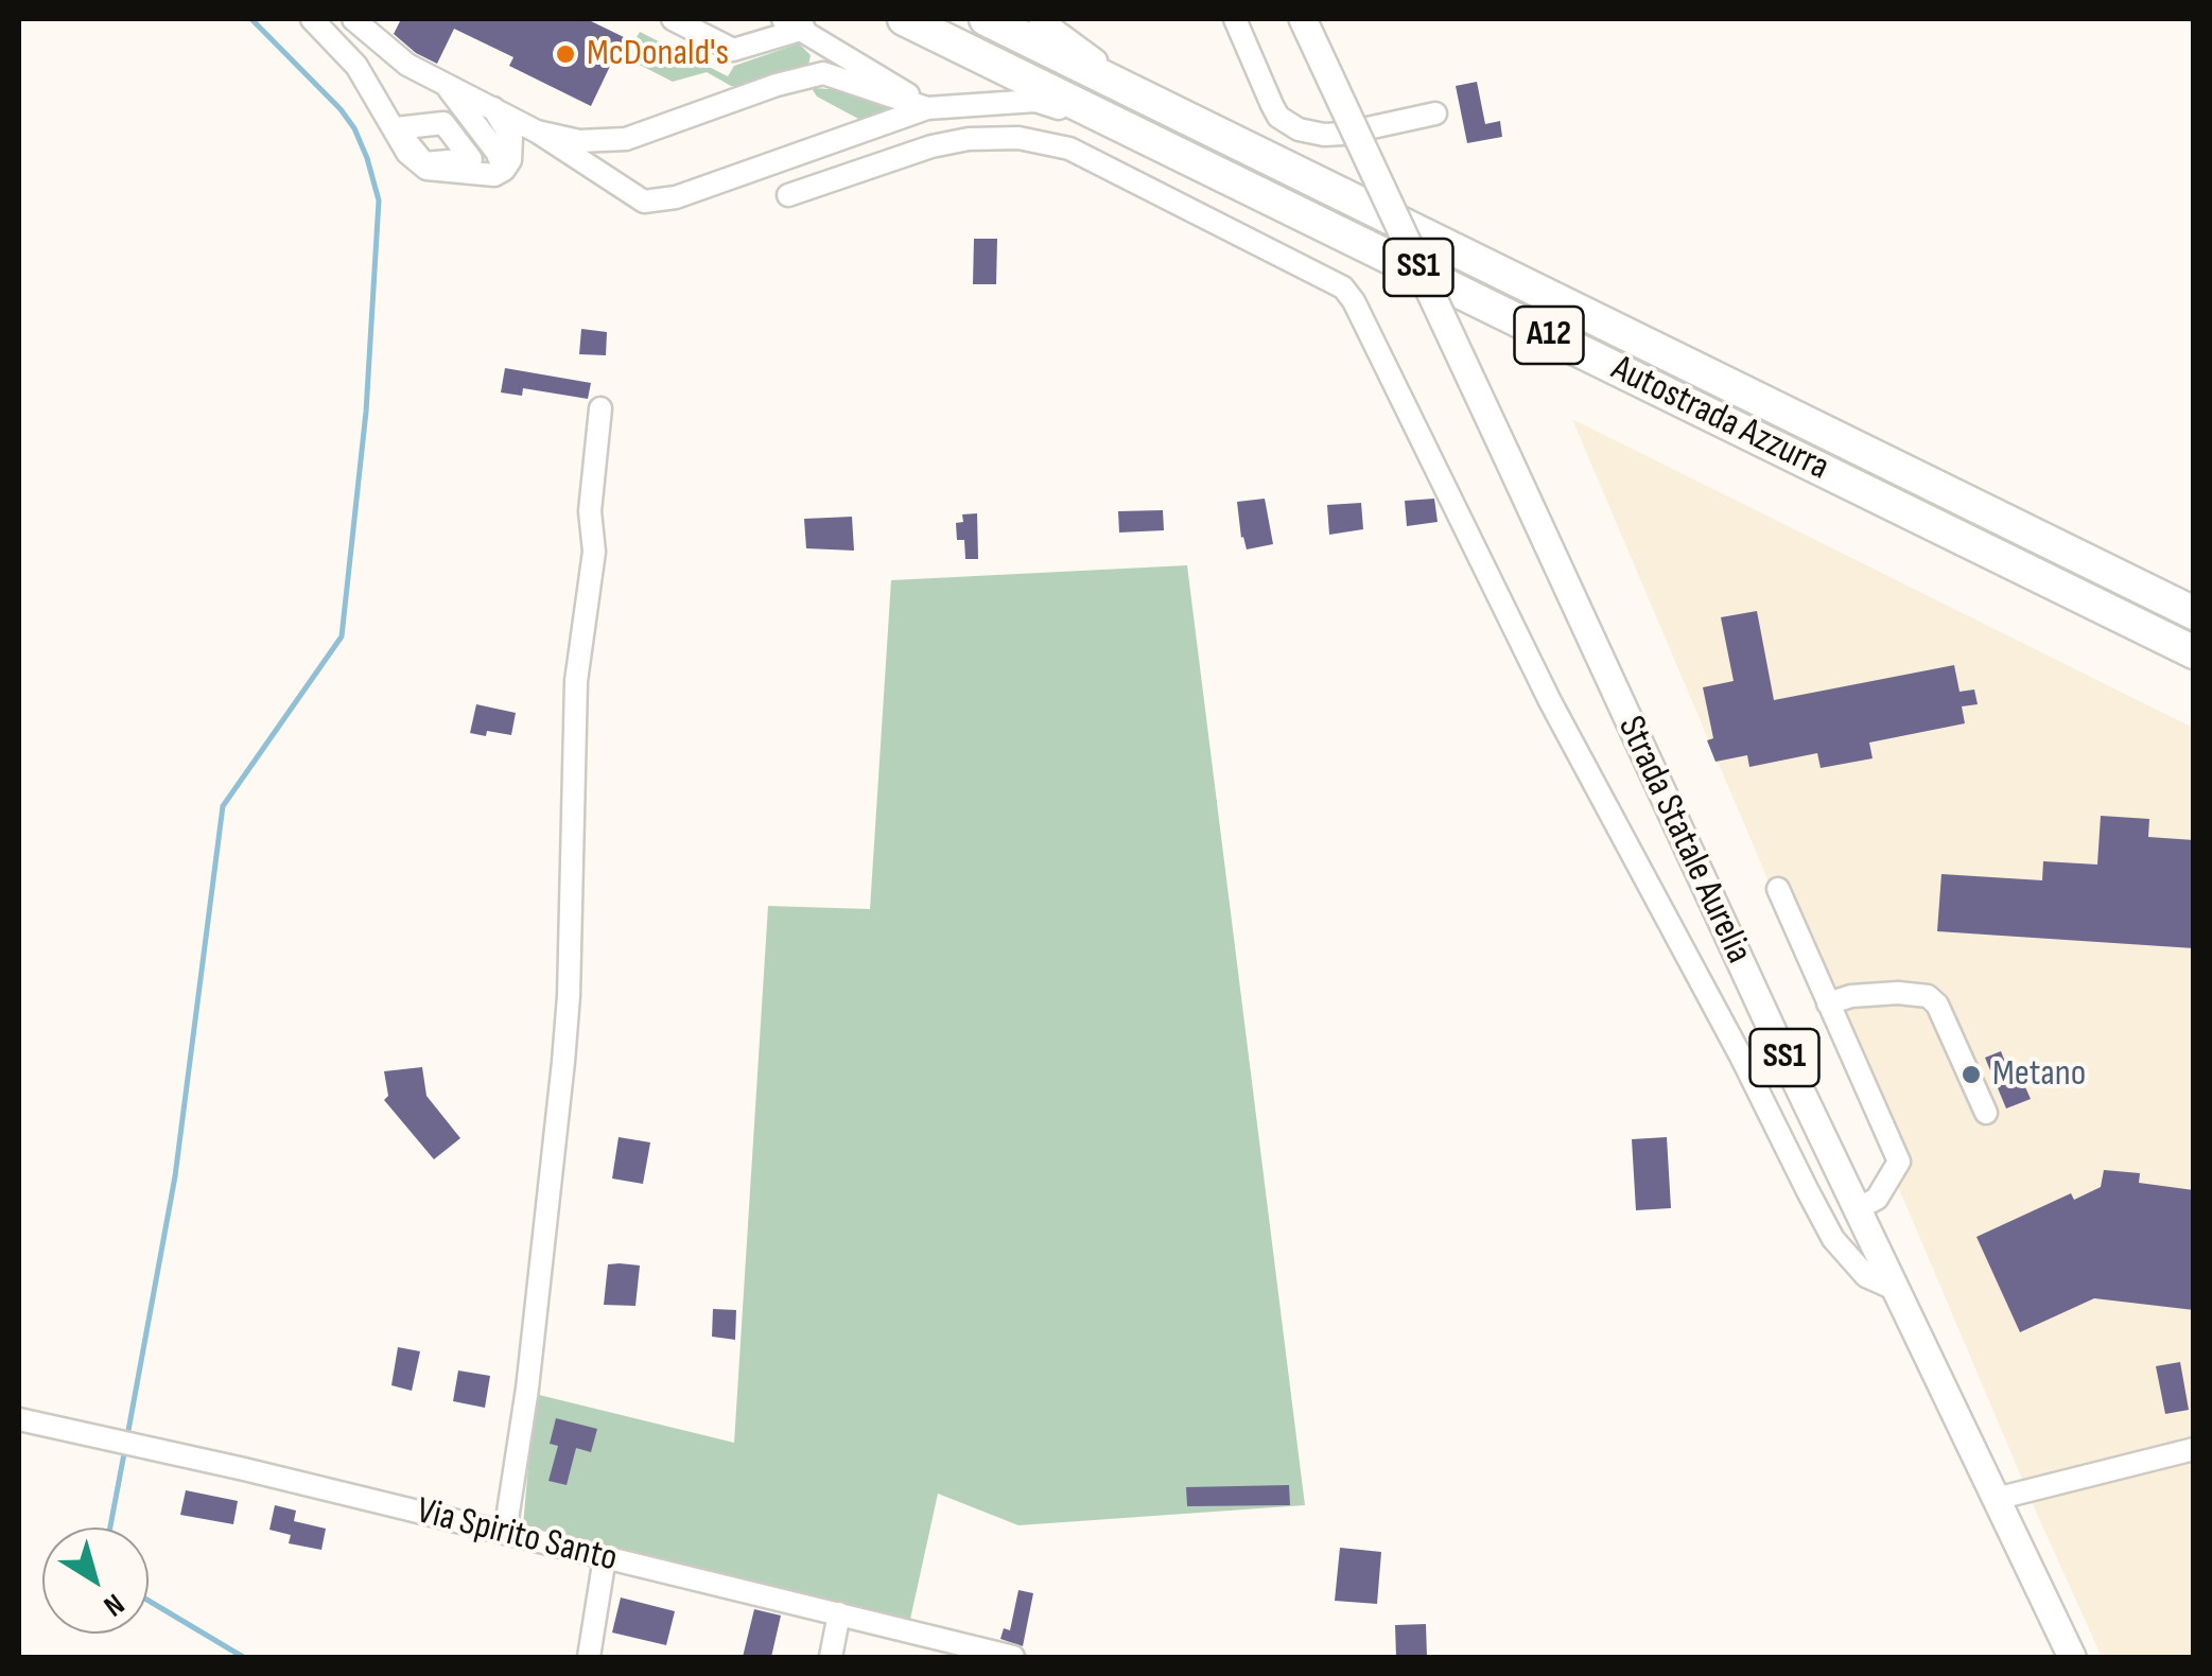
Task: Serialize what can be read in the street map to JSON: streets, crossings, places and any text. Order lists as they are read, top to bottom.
{
  "streets": {
    "highway": ["A12", "Autostrada Azzurra"],
    "main road": ["SS1", "Strada Statale Aurelia"],
    "street": ["Via Spirito Santo"]
  },
  "places": ["McDonald's", "Metano"],
  "north": "bottom right"
}
